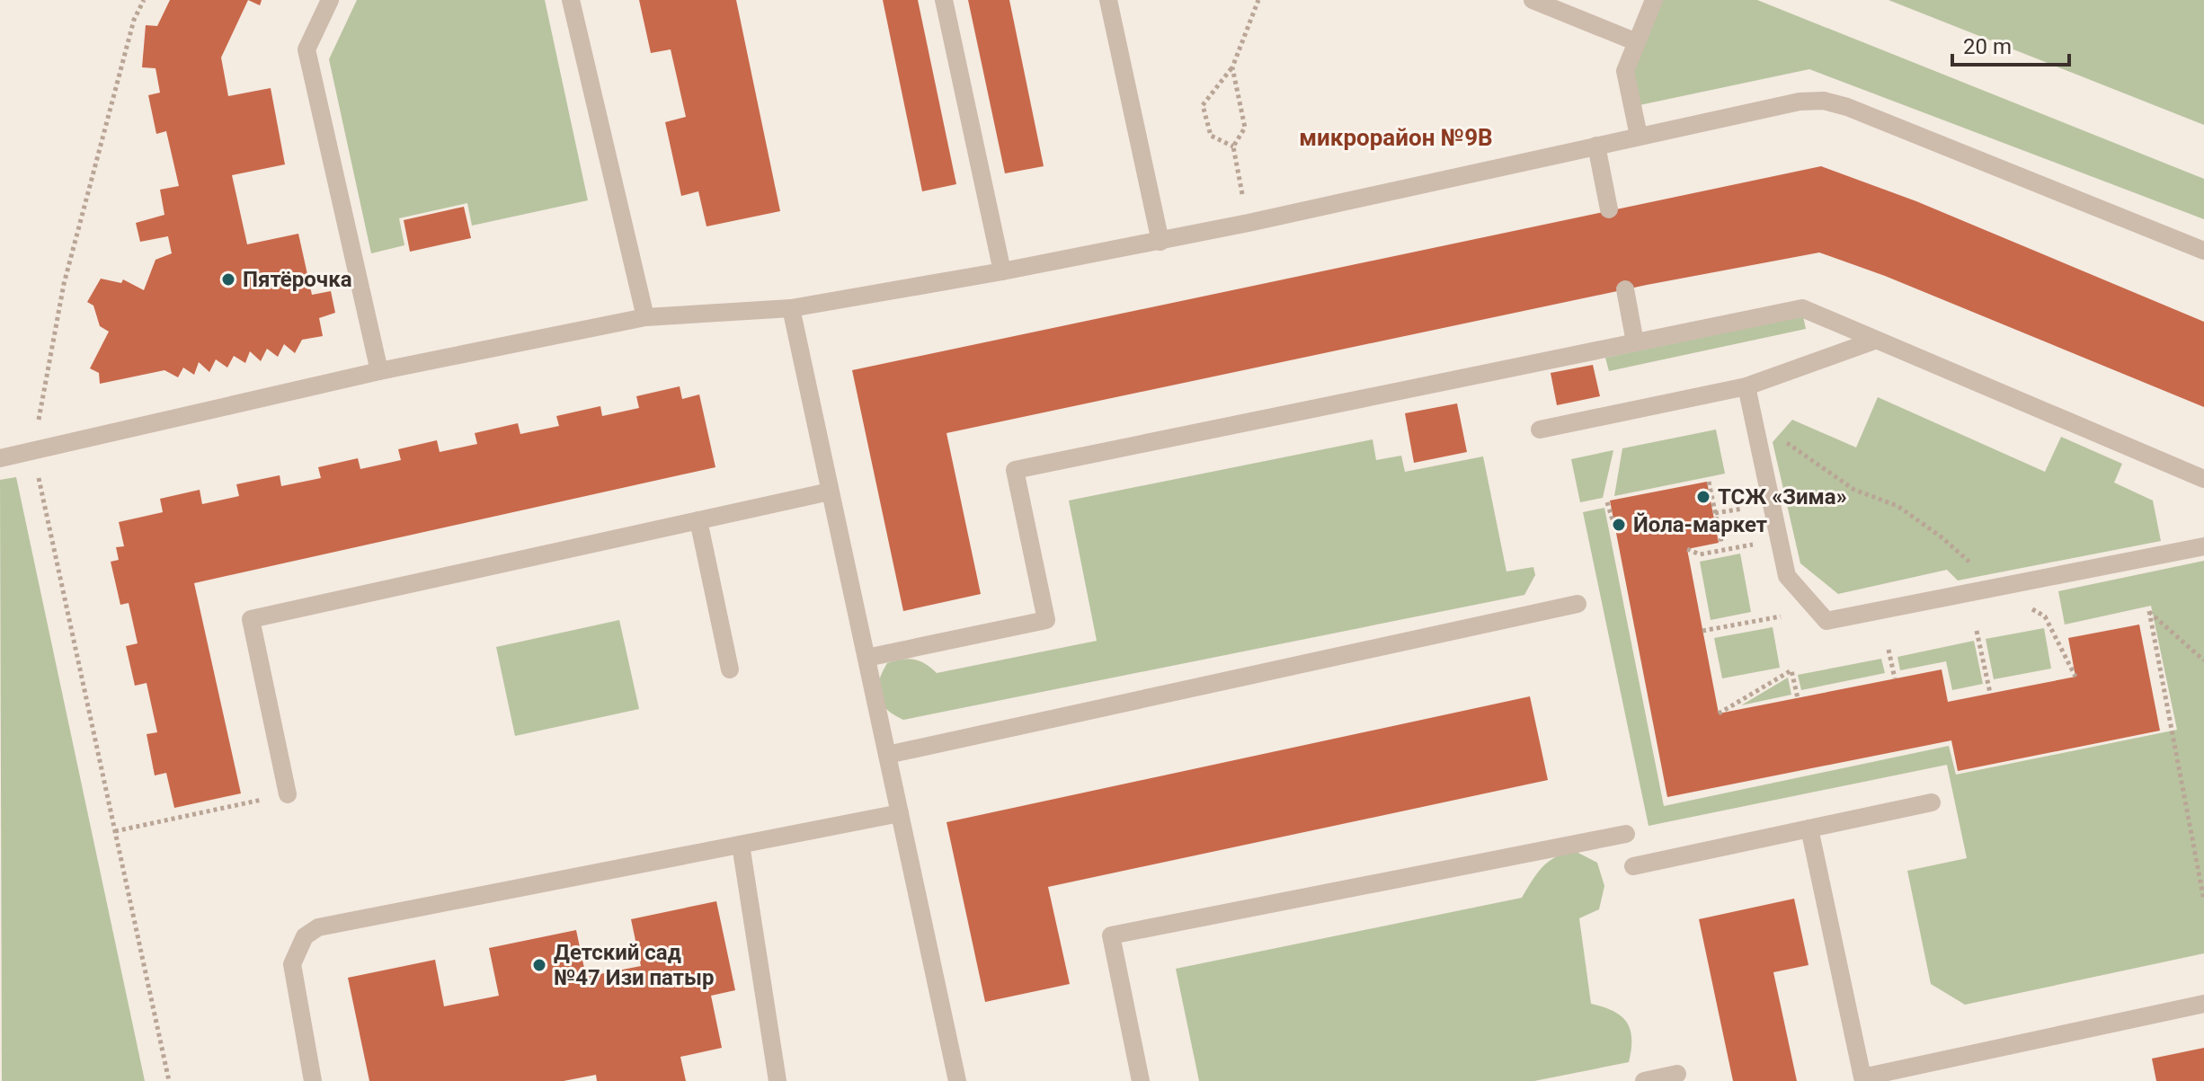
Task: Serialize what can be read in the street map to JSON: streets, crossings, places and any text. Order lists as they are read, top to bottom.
{
  "districts": ["микрорайон №9В"],
  "places": [
    "Пятёрочка",
    "ТСЖ «Зима»",
    "Йола-маркет",
    "Детский сад №47 Изи патыр"
  ],
  "scale_bar": "20 m"
}
